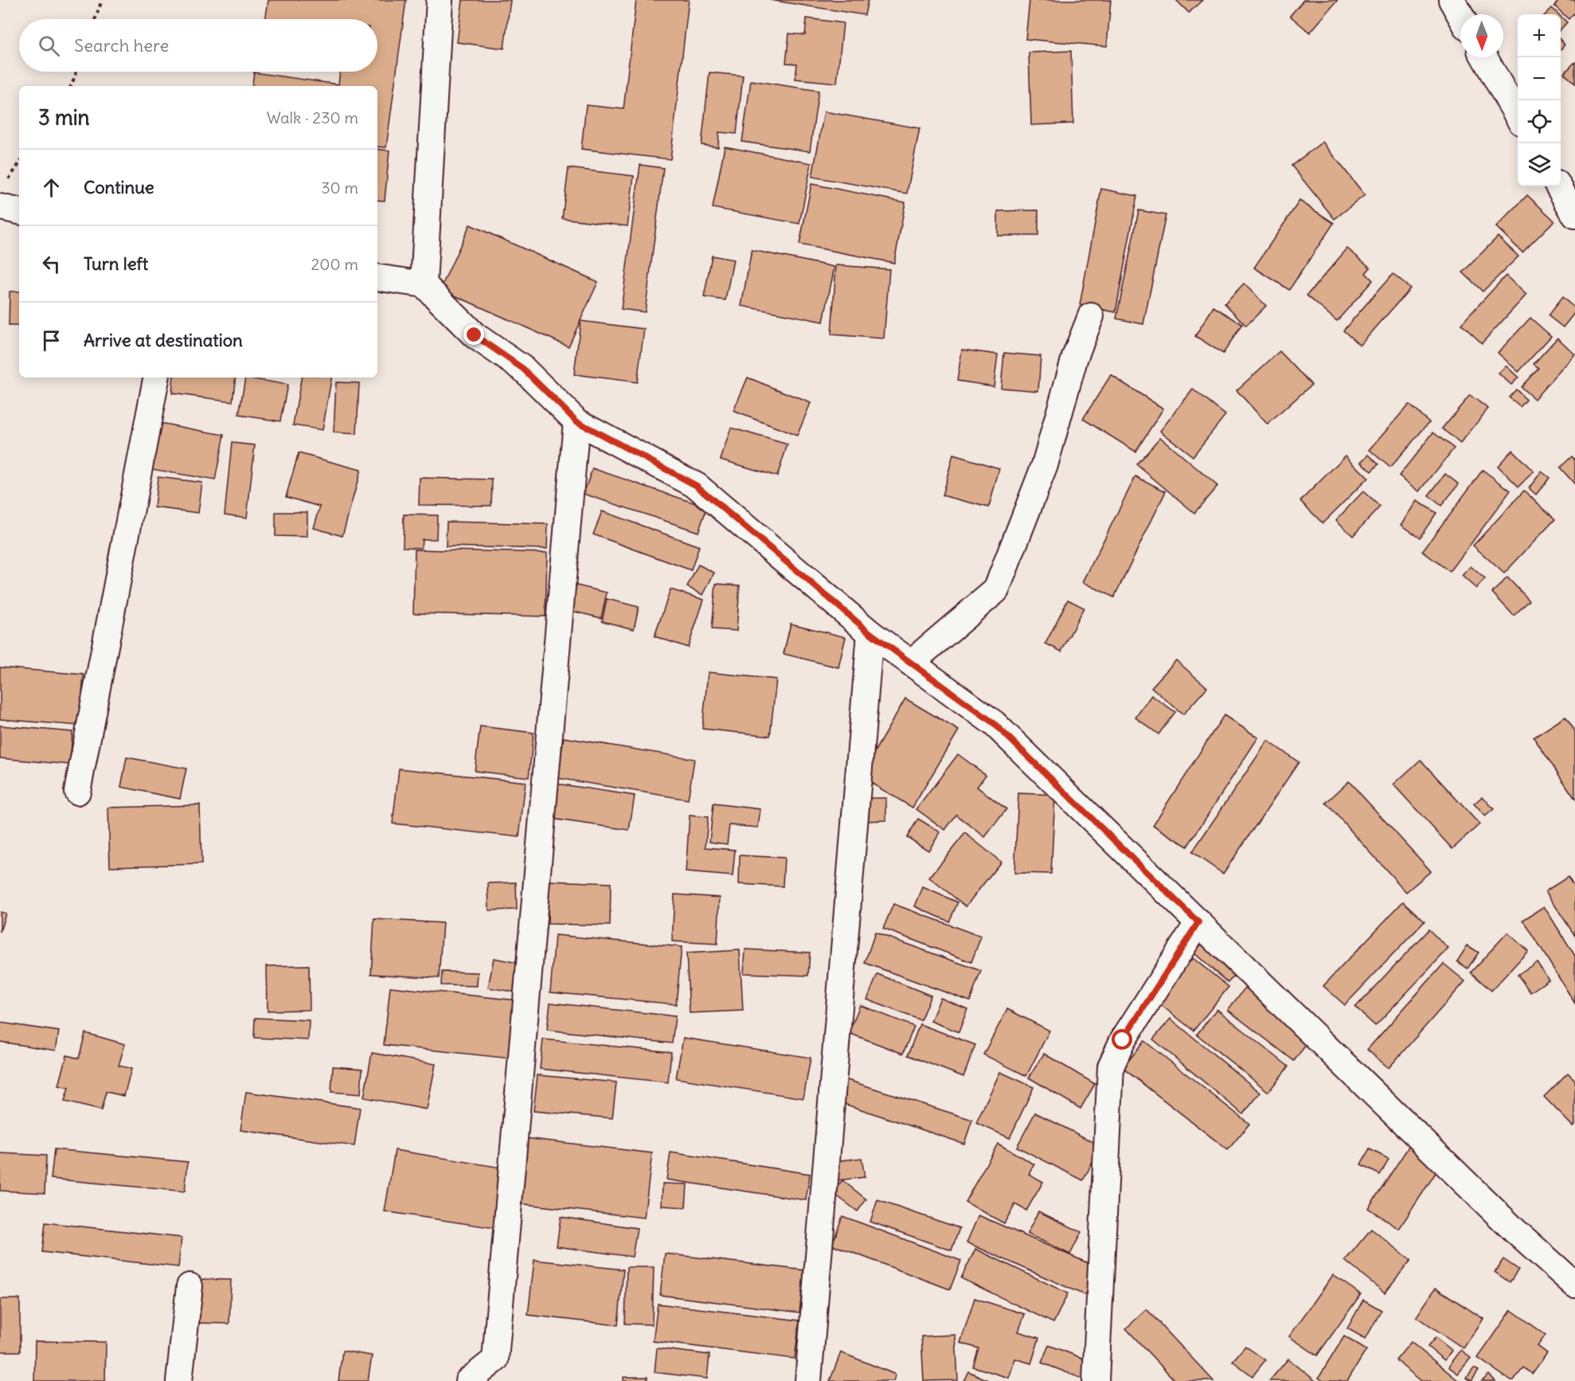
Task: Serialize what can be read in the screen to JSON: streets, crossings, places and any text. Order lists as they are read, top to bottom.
{
  "north": "bottom",
  "page": {
    "map_buttons": ["+", "−"],
    "search": "Search here",
    "heading": ["3 min", "Walk · 230 m"],
    "list": [
      ["Continue", "30 m"],
      ["Turn left", "200 m"],
      "Arrive at destination"
    ]
  }
}
